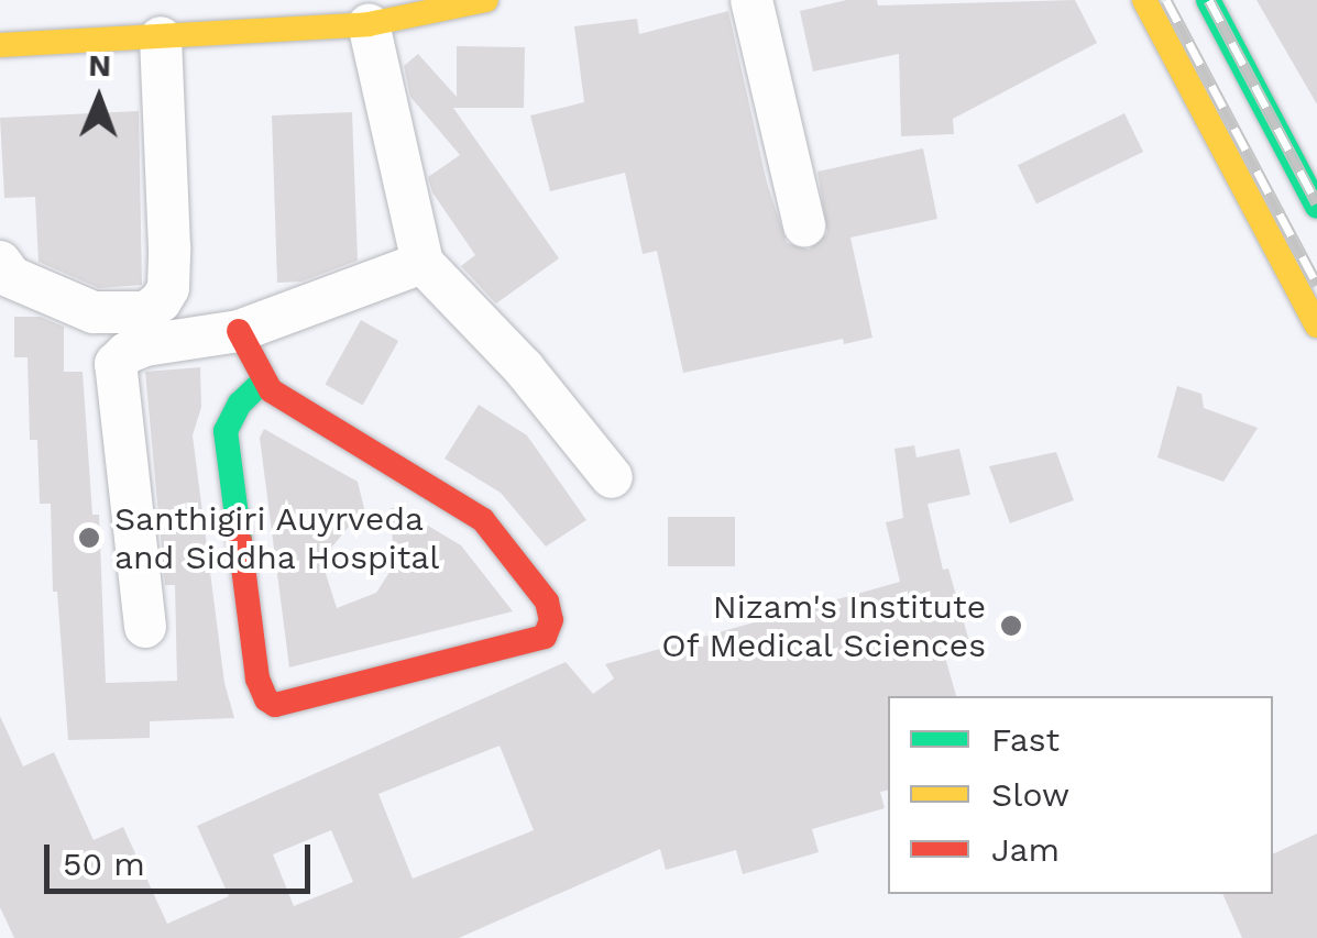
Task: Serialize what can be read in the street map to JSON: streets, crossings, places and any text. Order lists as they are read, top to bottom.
{
  "places": ["Santhigiri Auyrveda and Siddha Hospital", "Nizam's Institute Of Medical Sciences"],
  "legend": ["Fast", "Slow", "Jam"],
  "scale_bar": "50 m",
  "north": "top"
}
